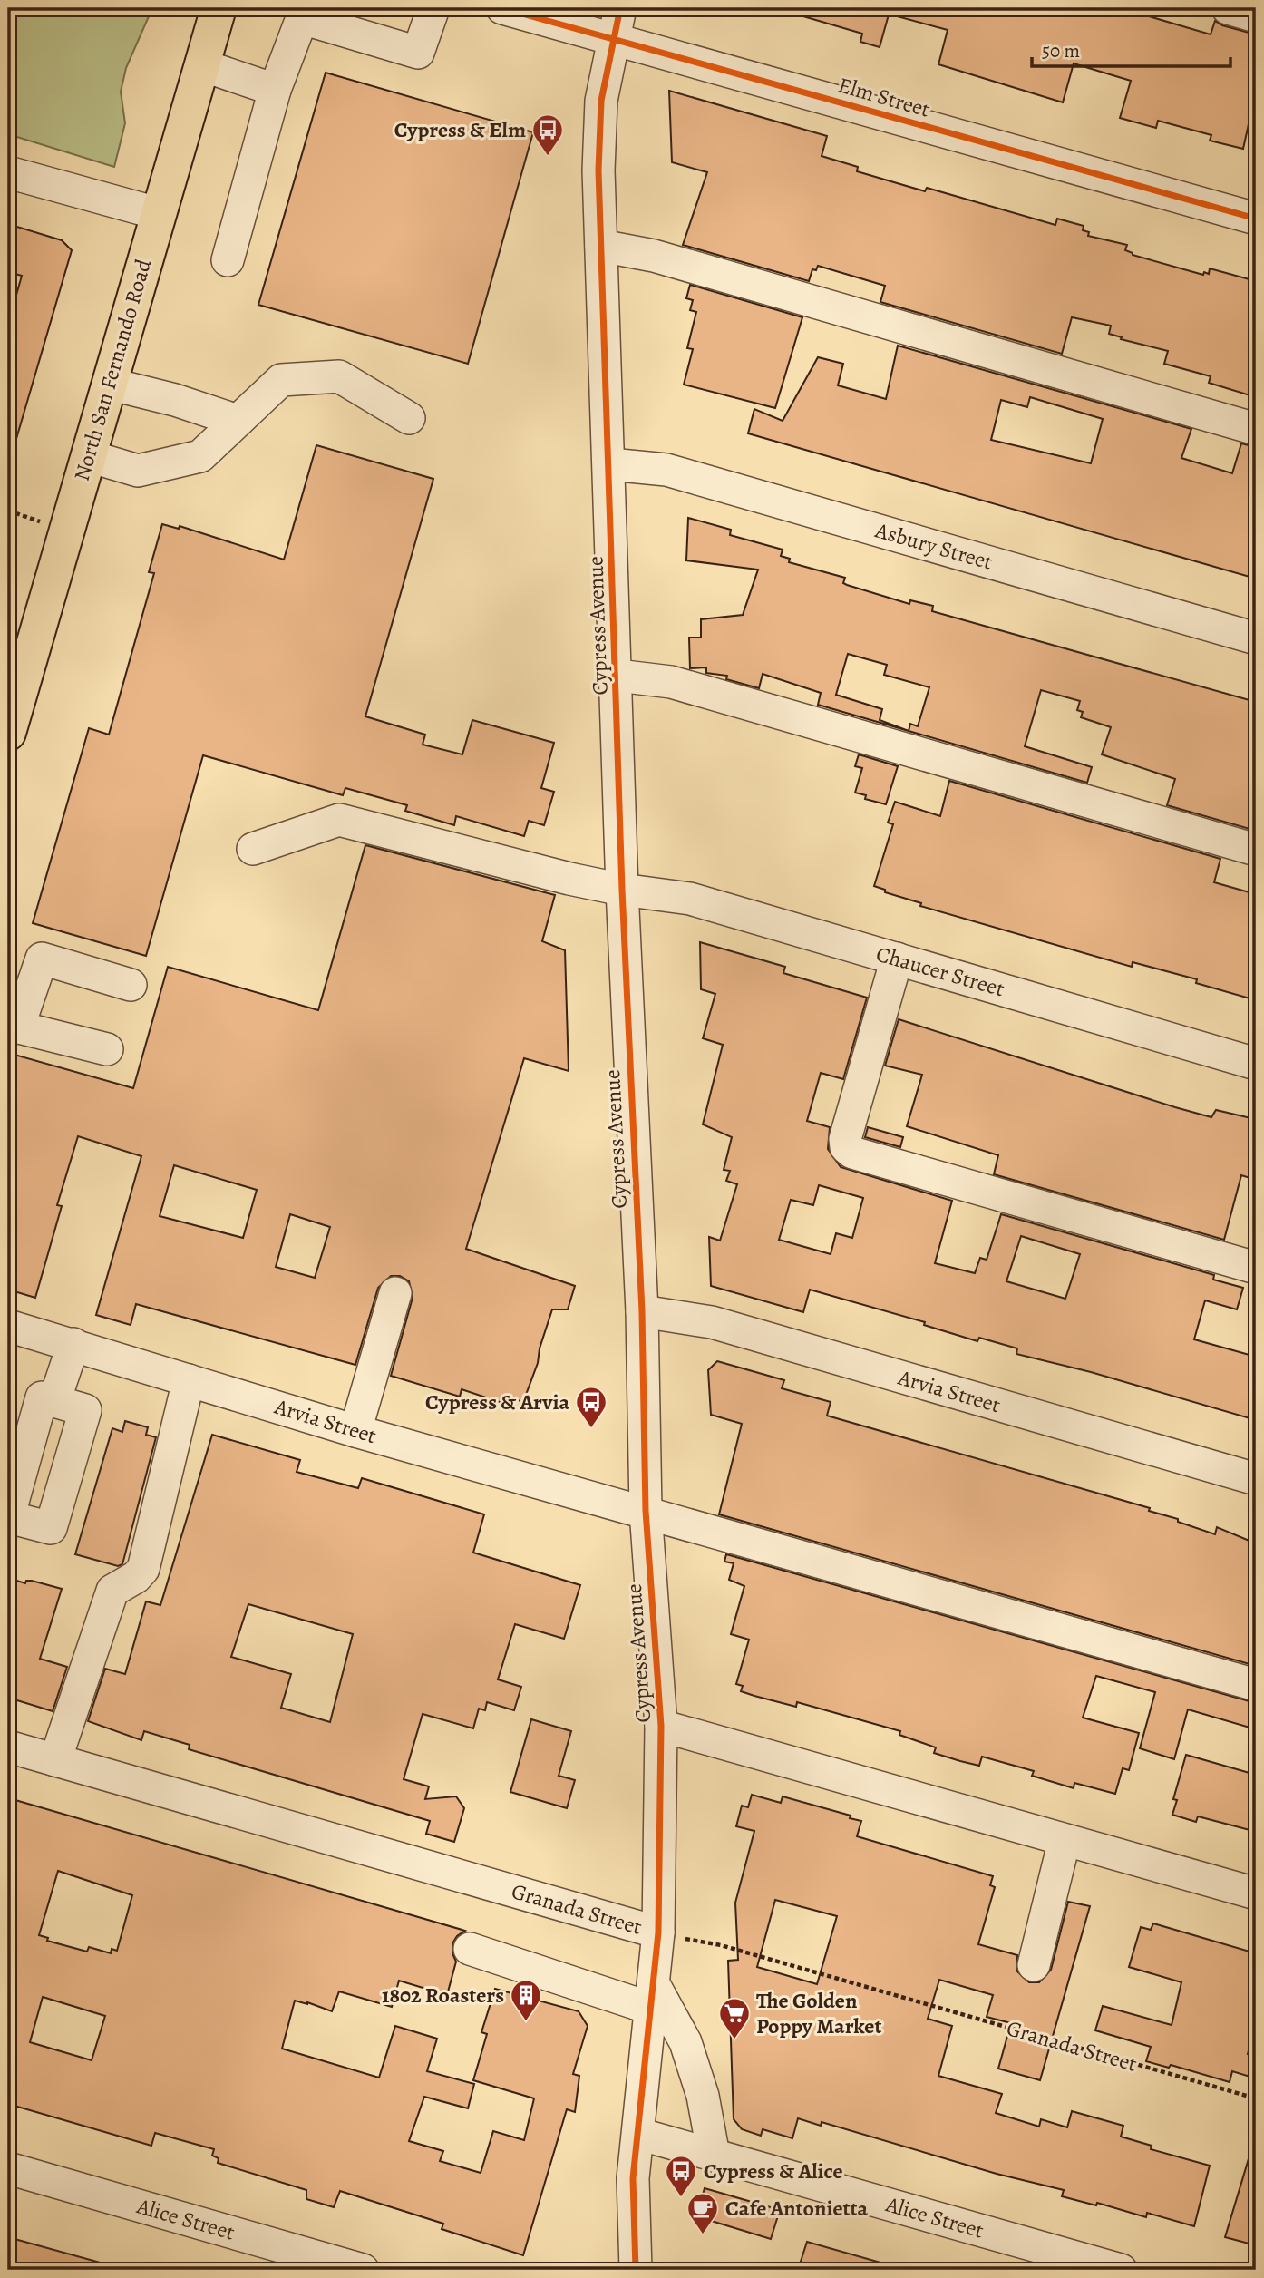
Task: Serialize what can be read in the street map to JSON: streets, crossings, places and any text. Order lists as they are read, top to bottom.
{
  "streets": {
    "main road": ["North San Fernando Road"],
    "street": [
      "Elm Street",
      "Asbury Street",
      "Cypress Avenue",
      "Chaucer Street",
      "Arvia Street",
      "Granada Street",
      "Alice Street"
    ]
  },
  "crossings": [
    ["Elm Street", "Cypress Avenue"],
    ["Asbury Street", "Cypress Avenue"],
    ["Cypress Avenue", "Chaucer Street"],
    ["Cypress Avenue", "Arvia Street"],
    ["Cypress Avenue", "Granada Street"],
    ["Cypress Avenue", "Alice Street"]
  ],
  "places": {
    "bus stop": ["Cypress & Elm", "Cypress & Arvia", "Cypress & Alice"],
    "building": ["1802 Roasters"],
    "supermarket": ["The Golden Poppy Market"],
    "cafe": ["Cafe Antonietta"]
  },
  "scale_bar": "50 m"
}
